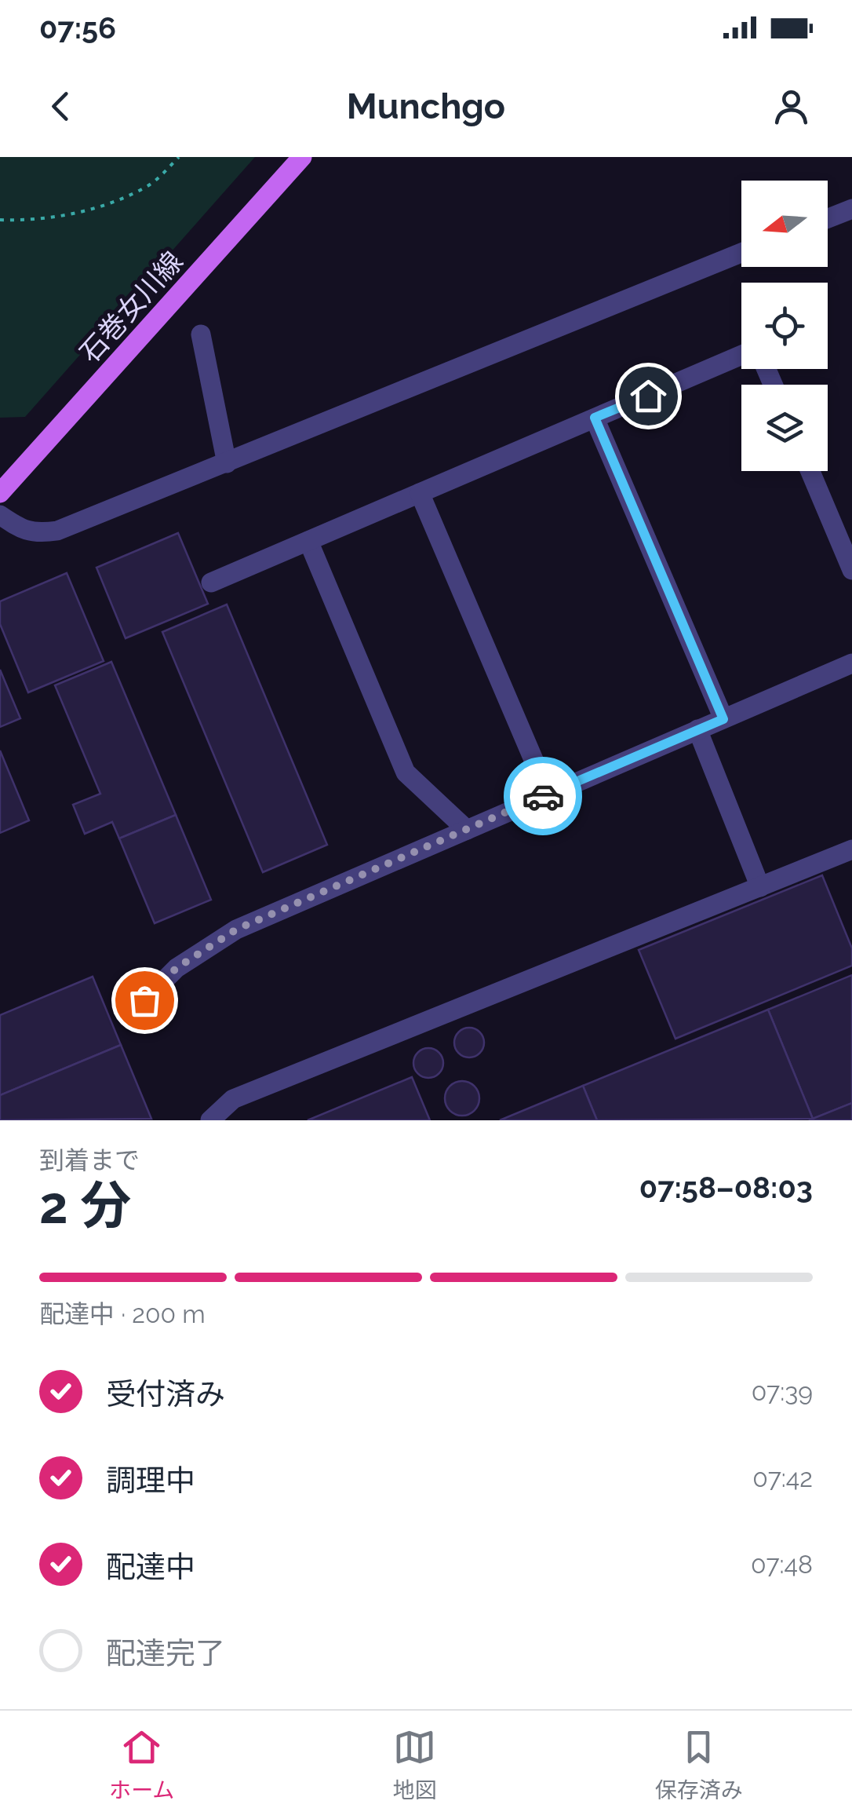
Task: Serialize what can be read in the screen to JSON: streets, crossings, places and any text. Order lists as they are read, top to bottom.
{
  "streets": {
    "main road": ["石巻女川線"]
  },
  "north": "left",
  "page": {
    "status": "07:56",
    "header": "Munchgo",
    "heading": ["2 分", "到着まで", "07:58–08:03"],
    "bar": "配達中 · 200 m",
    "list": [
      ["受付済み", "07:39"],
      ["調理中", "07:42"],
      ["配達中", "07:48"],
      "配達完了"
    ],
    "tabs": ["ホーム", "地図", "保存済み"]
  }
}
